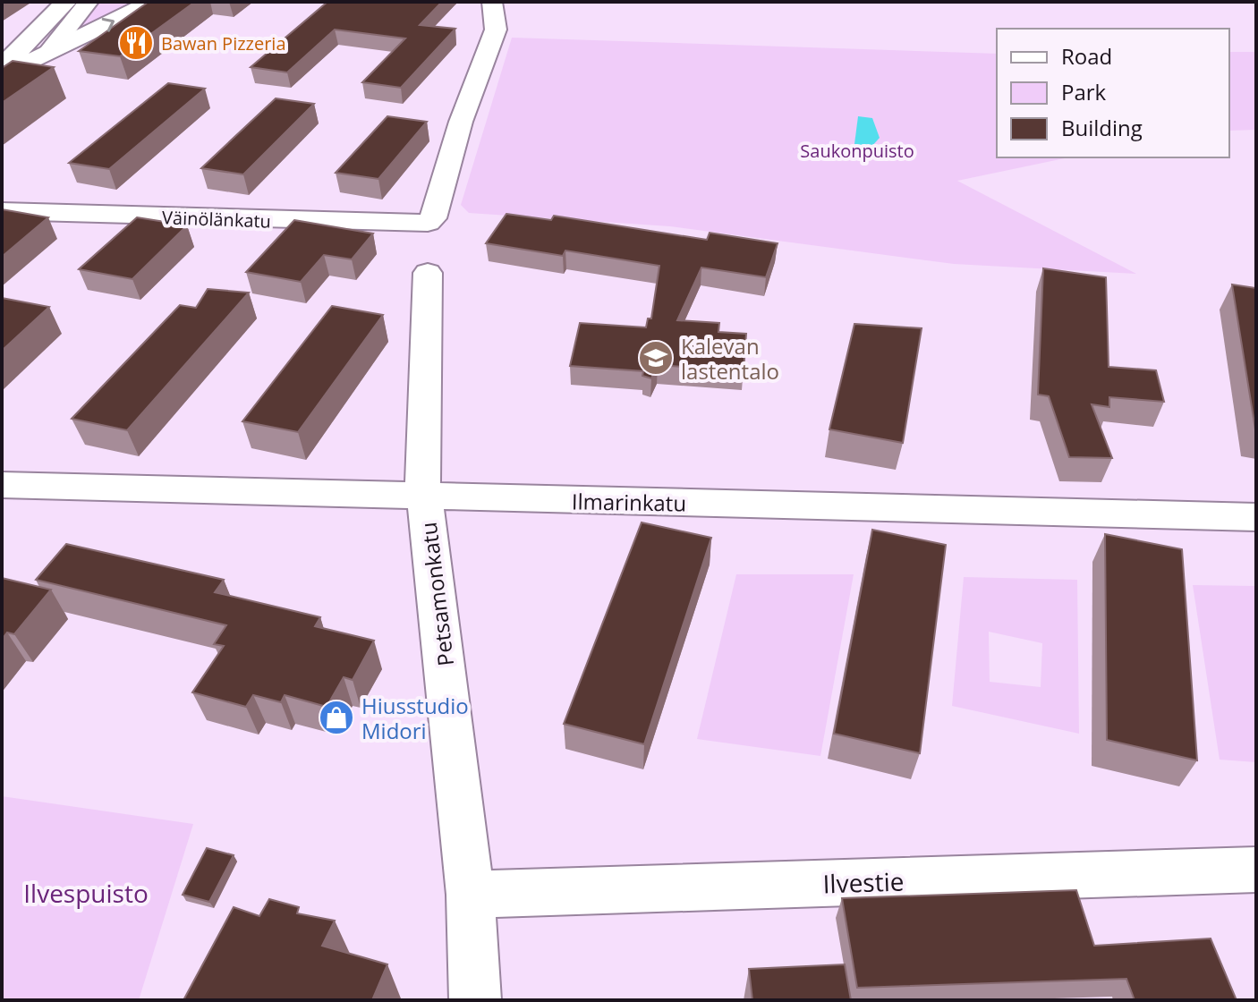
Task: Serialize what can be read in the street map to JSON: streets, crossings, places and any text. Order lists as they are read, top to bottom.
{
  "streets": {
    "street": [
      "Väinölänkatu",
      "Ilmarinkatu",
      "Petsamonkatu",
      "Ilvestie"
    ]
  },
  "crossings": [
    ["Ilmarinkatu", "Petsamonkatu"],
    ["Petsamonkatu", "Ilvestie"]
  ],
  "parks": ["Saukonpuisto", "Ilvespuisto"],
  "places": {
    "restaurant": ["Bawan Pizzeria"],
    "school or university": ["Kalevan lastentalo"],
    "shop": ["Hiusstudio Midori"]
  },
  "legend": ["Road", "Park", "Building"]
}
